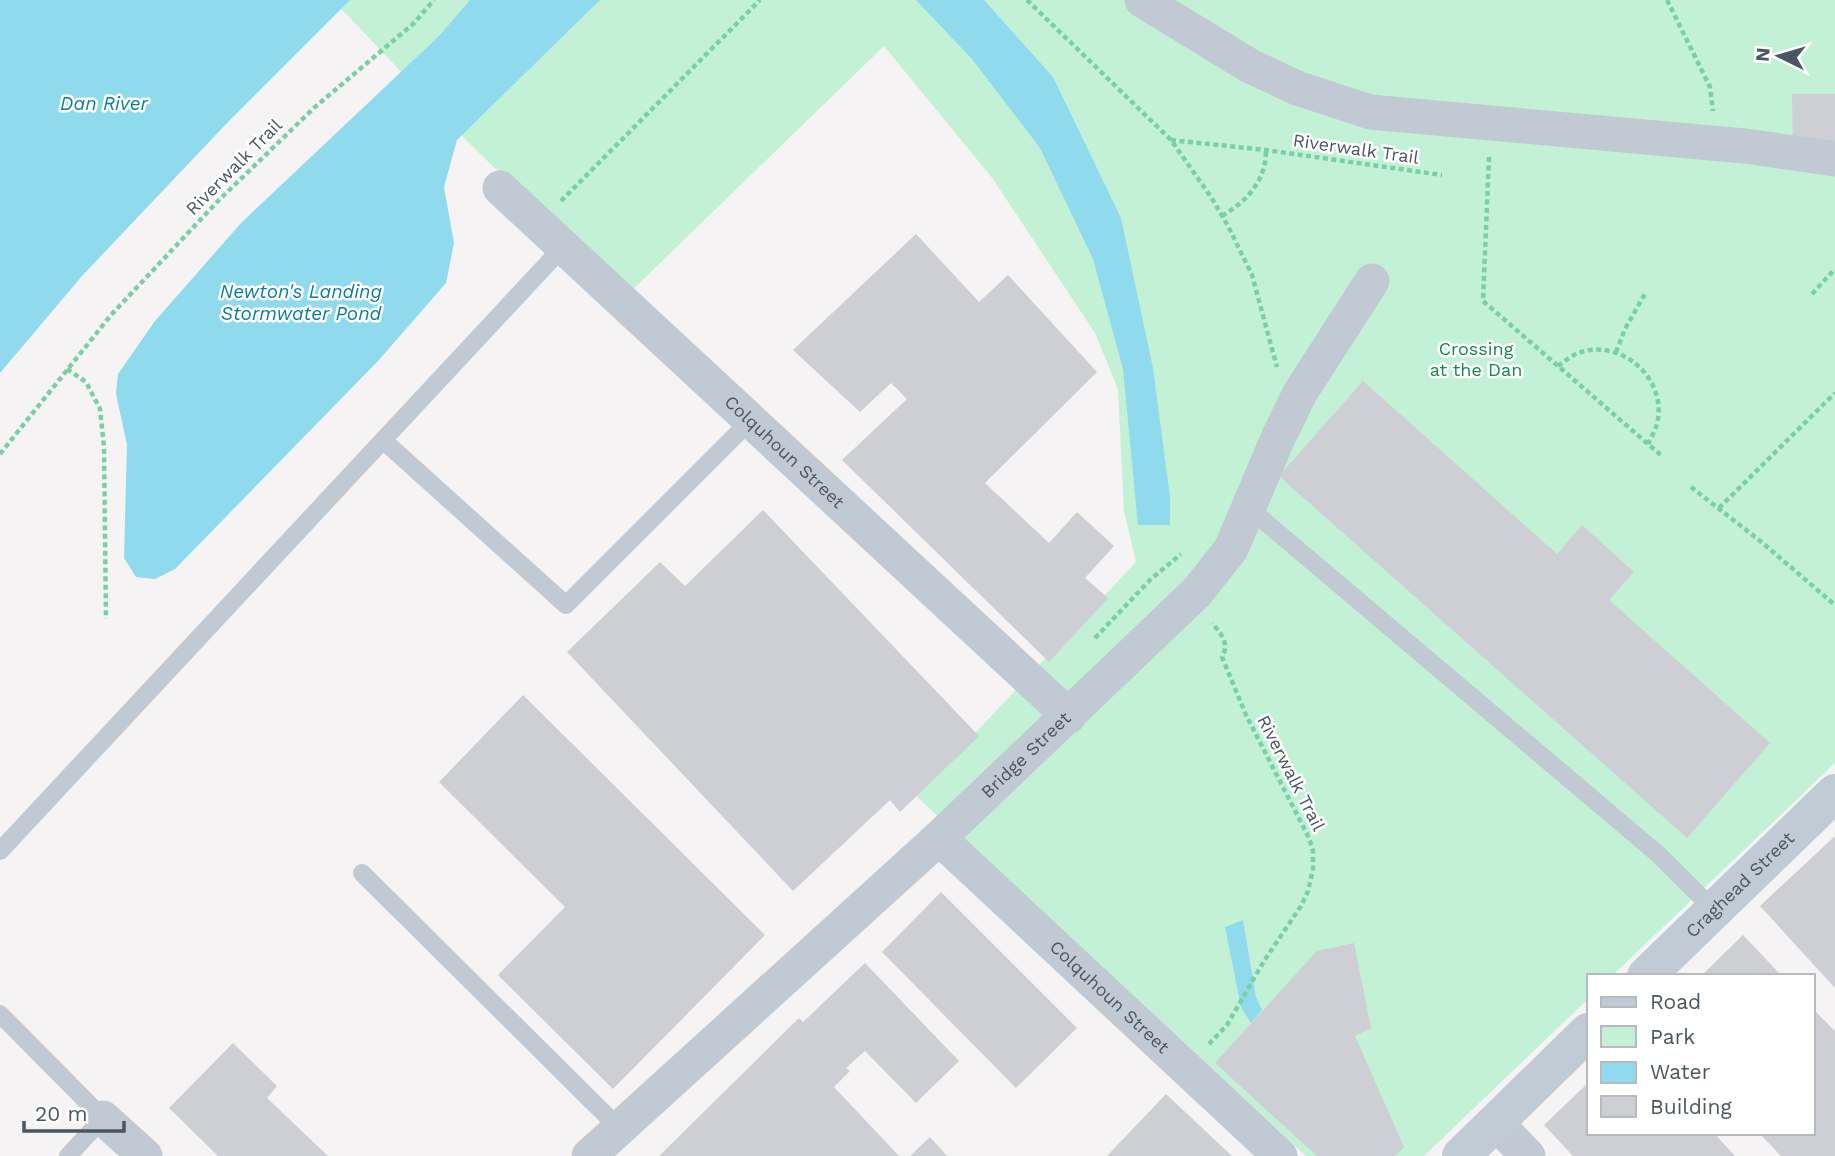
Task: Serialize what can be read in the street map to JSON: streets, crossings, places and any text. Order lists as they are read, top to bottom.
{
  "streets": {
    "main road": ["Craghead Street"],
    "street": ["Colquhoun Street", "Bridge Street"],
    "path": ["Riverwalk Trail"]
  },
  "crossings": [
    ["Colquhoun Street", "Bridge Street"]
  ],
  "water": ["Dan River", "Newton's Landing Stormwater Pond"],
  "parks": ["Crossing at the Dan"],
  "legend": [
    "Road",
    "Park",
    "Water",
    "Building"
  ],
  "scale_bar": "20 m",
  "north": "left"
}
